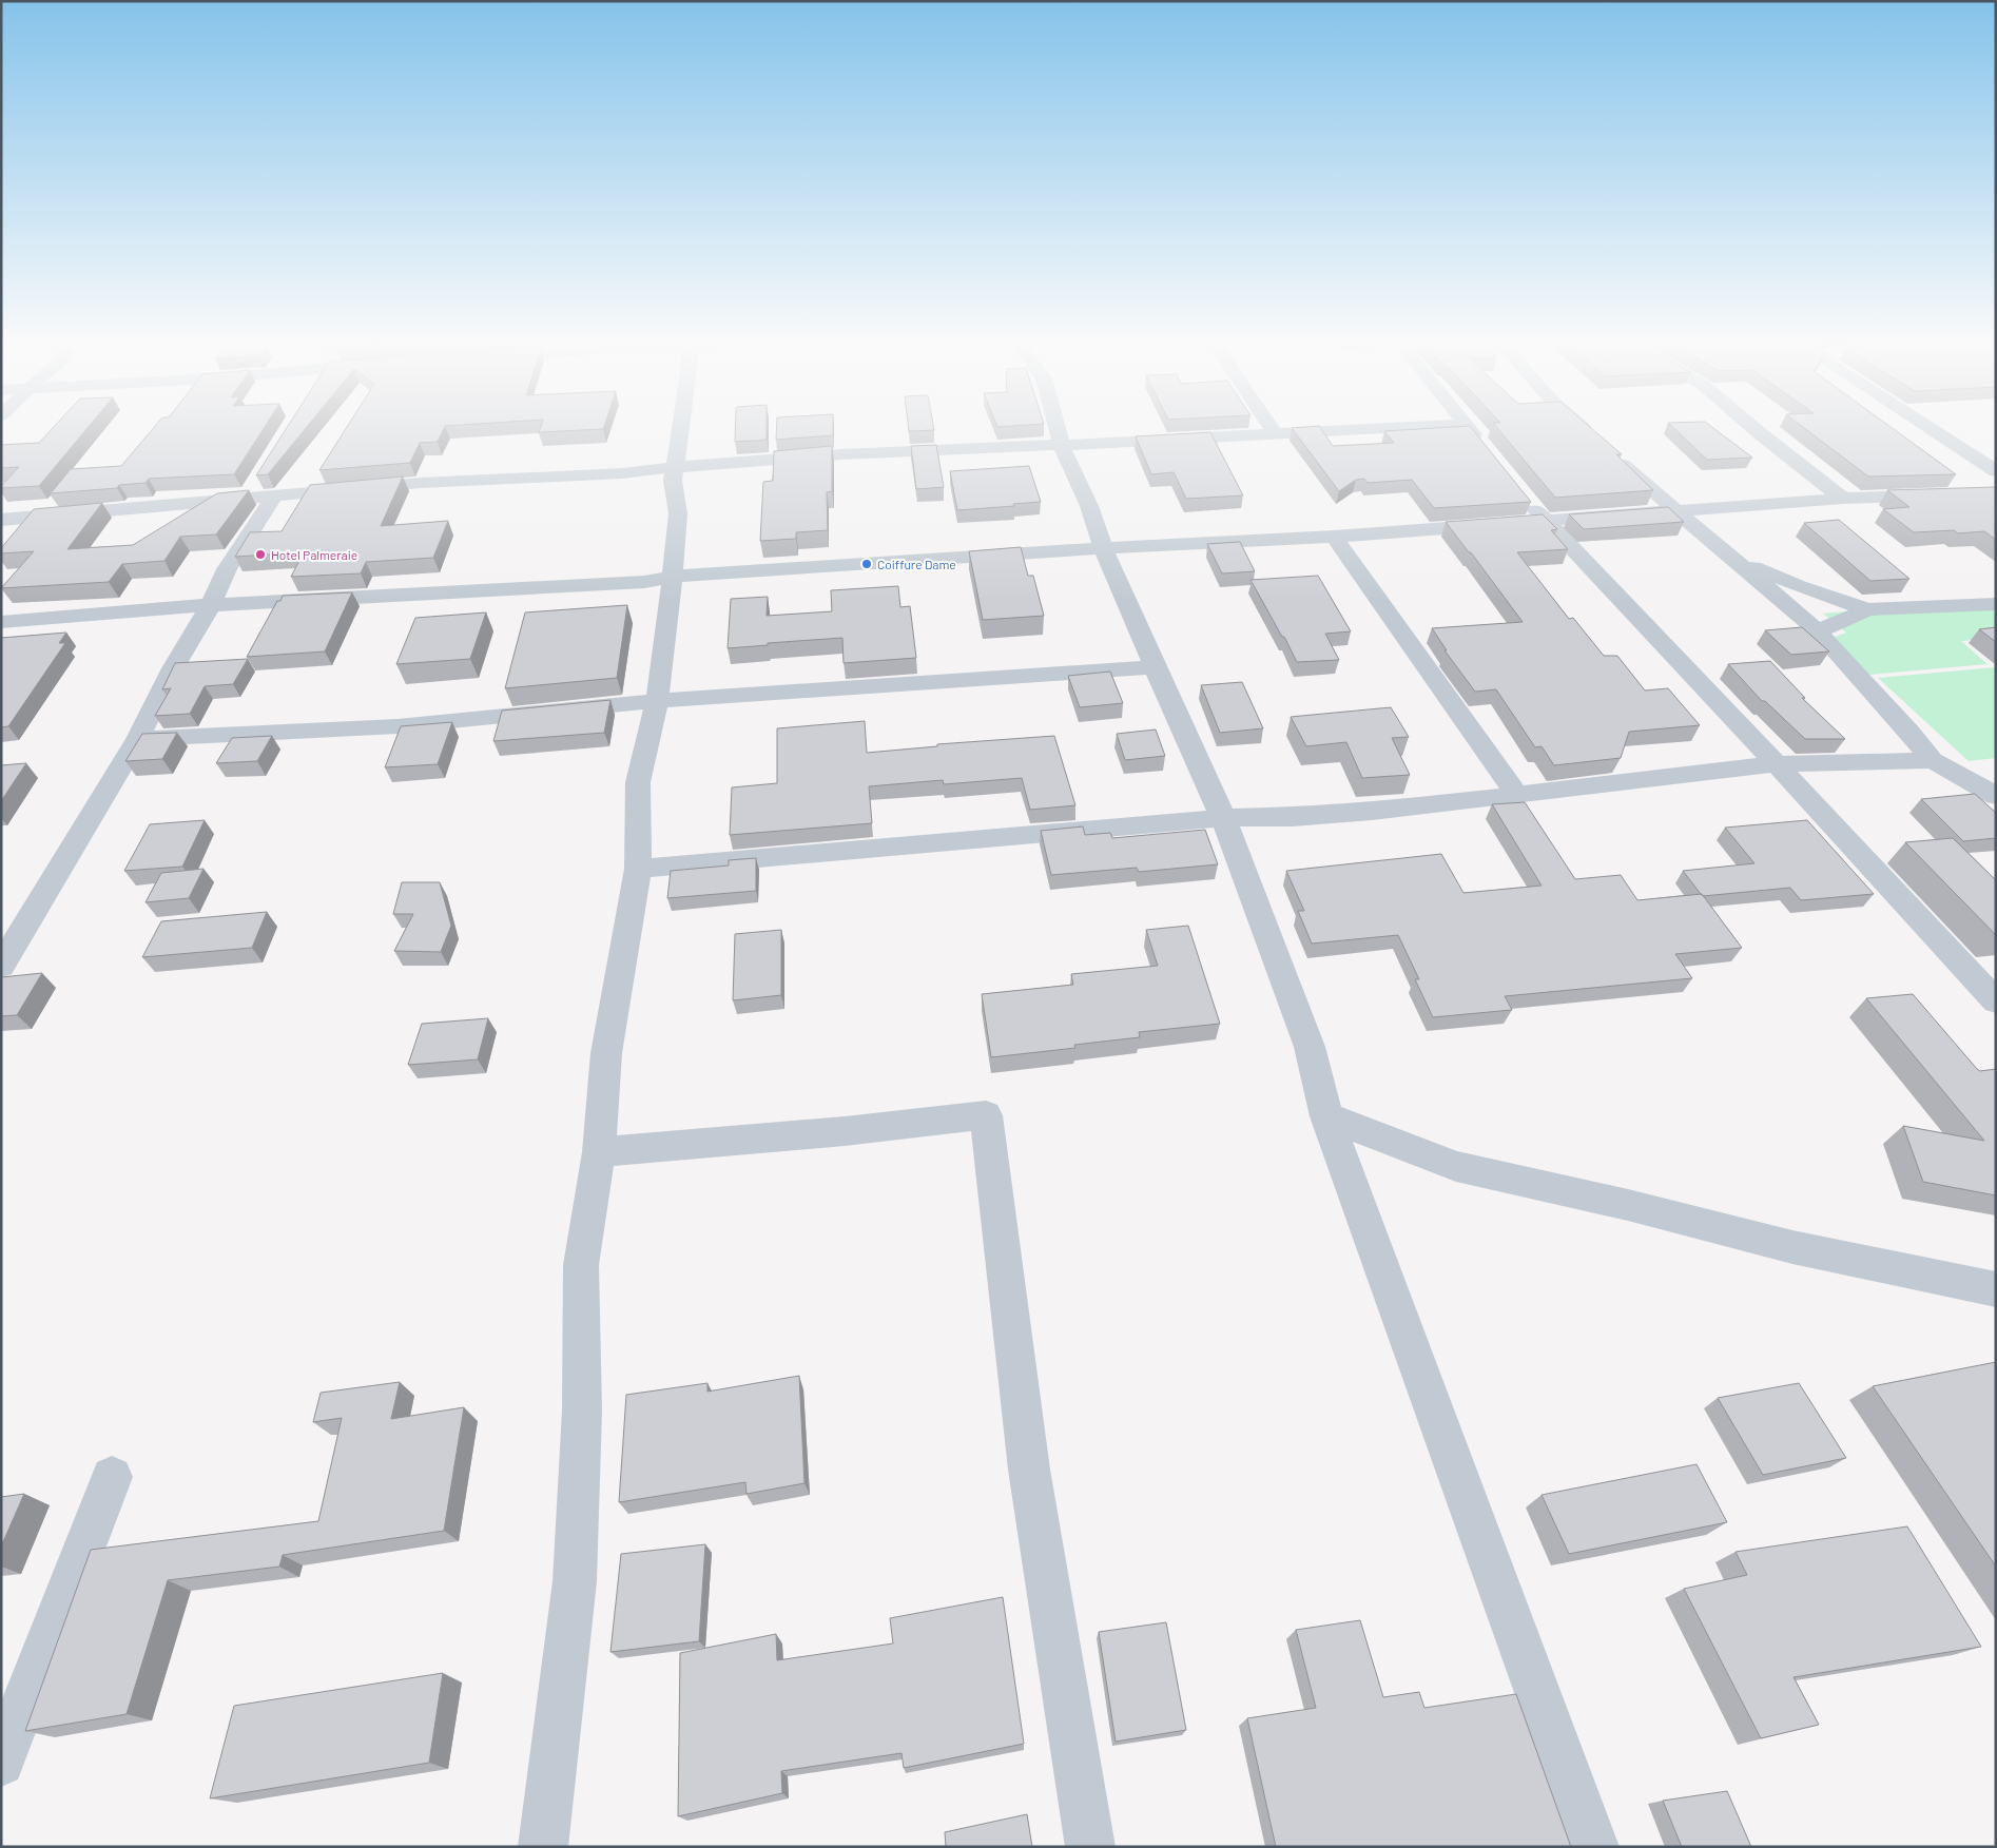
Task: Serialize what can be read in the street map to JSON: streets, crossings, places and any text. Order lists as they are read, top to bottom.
{
  "places": ["Hotel Palmeraie", "Coiffure Dame"]
}
